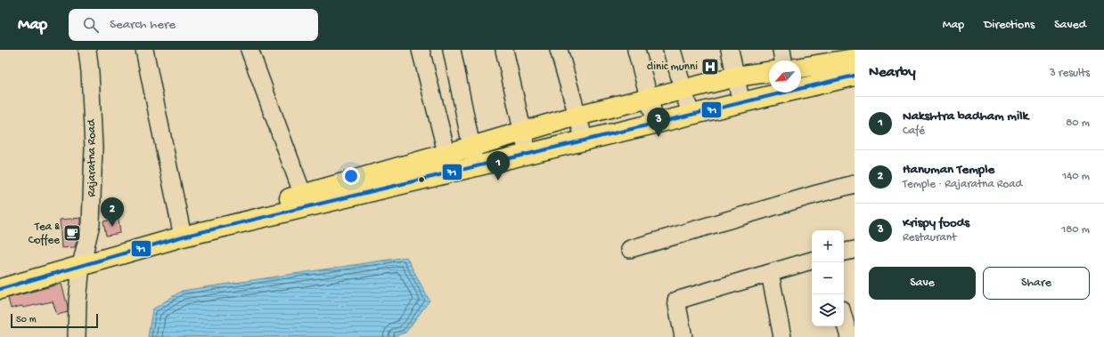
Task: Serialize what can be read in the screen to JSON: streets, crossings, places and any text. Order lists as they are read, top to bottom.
{
  "streets": {
    "street": ["Rajaratna Road"]
  },
  "places": {
    "hospital": ["clinic munni"],
    "cafe": ["Tea & Coffee"]
  },
  "lines": ["transit line 71"],
  "scale_bar": "50 m",
  "north": "bottom left",
  "page": {
    "header": "Map",
    "search": "Search here",
    "nav": ["Map", "Directions", "Saved"],
    "heading": ["Nearby", "3 results"],
    "list": [
      {
        "mark": "1",
        "name": "Nakshtra badham milk",
        "note": "Café",
        "value": "80 m"
      },
      {
        "mark": "2",
        "name": "Hanuman Temple",
        "note": "Temple · Rajaratna Road",
        "value": "140 m"
      },
      {
        "mark": "3",
        "name": "Krispy foods",
        "note": "Restaurant",
        "value": "180 m"
      }
    ],
    "pins": ["3", "1", "2"],
    "map_buttons": ["+", "−"],
    "buttons": ["Save", "Share"],
    "scale": "50 m"
  }
}
